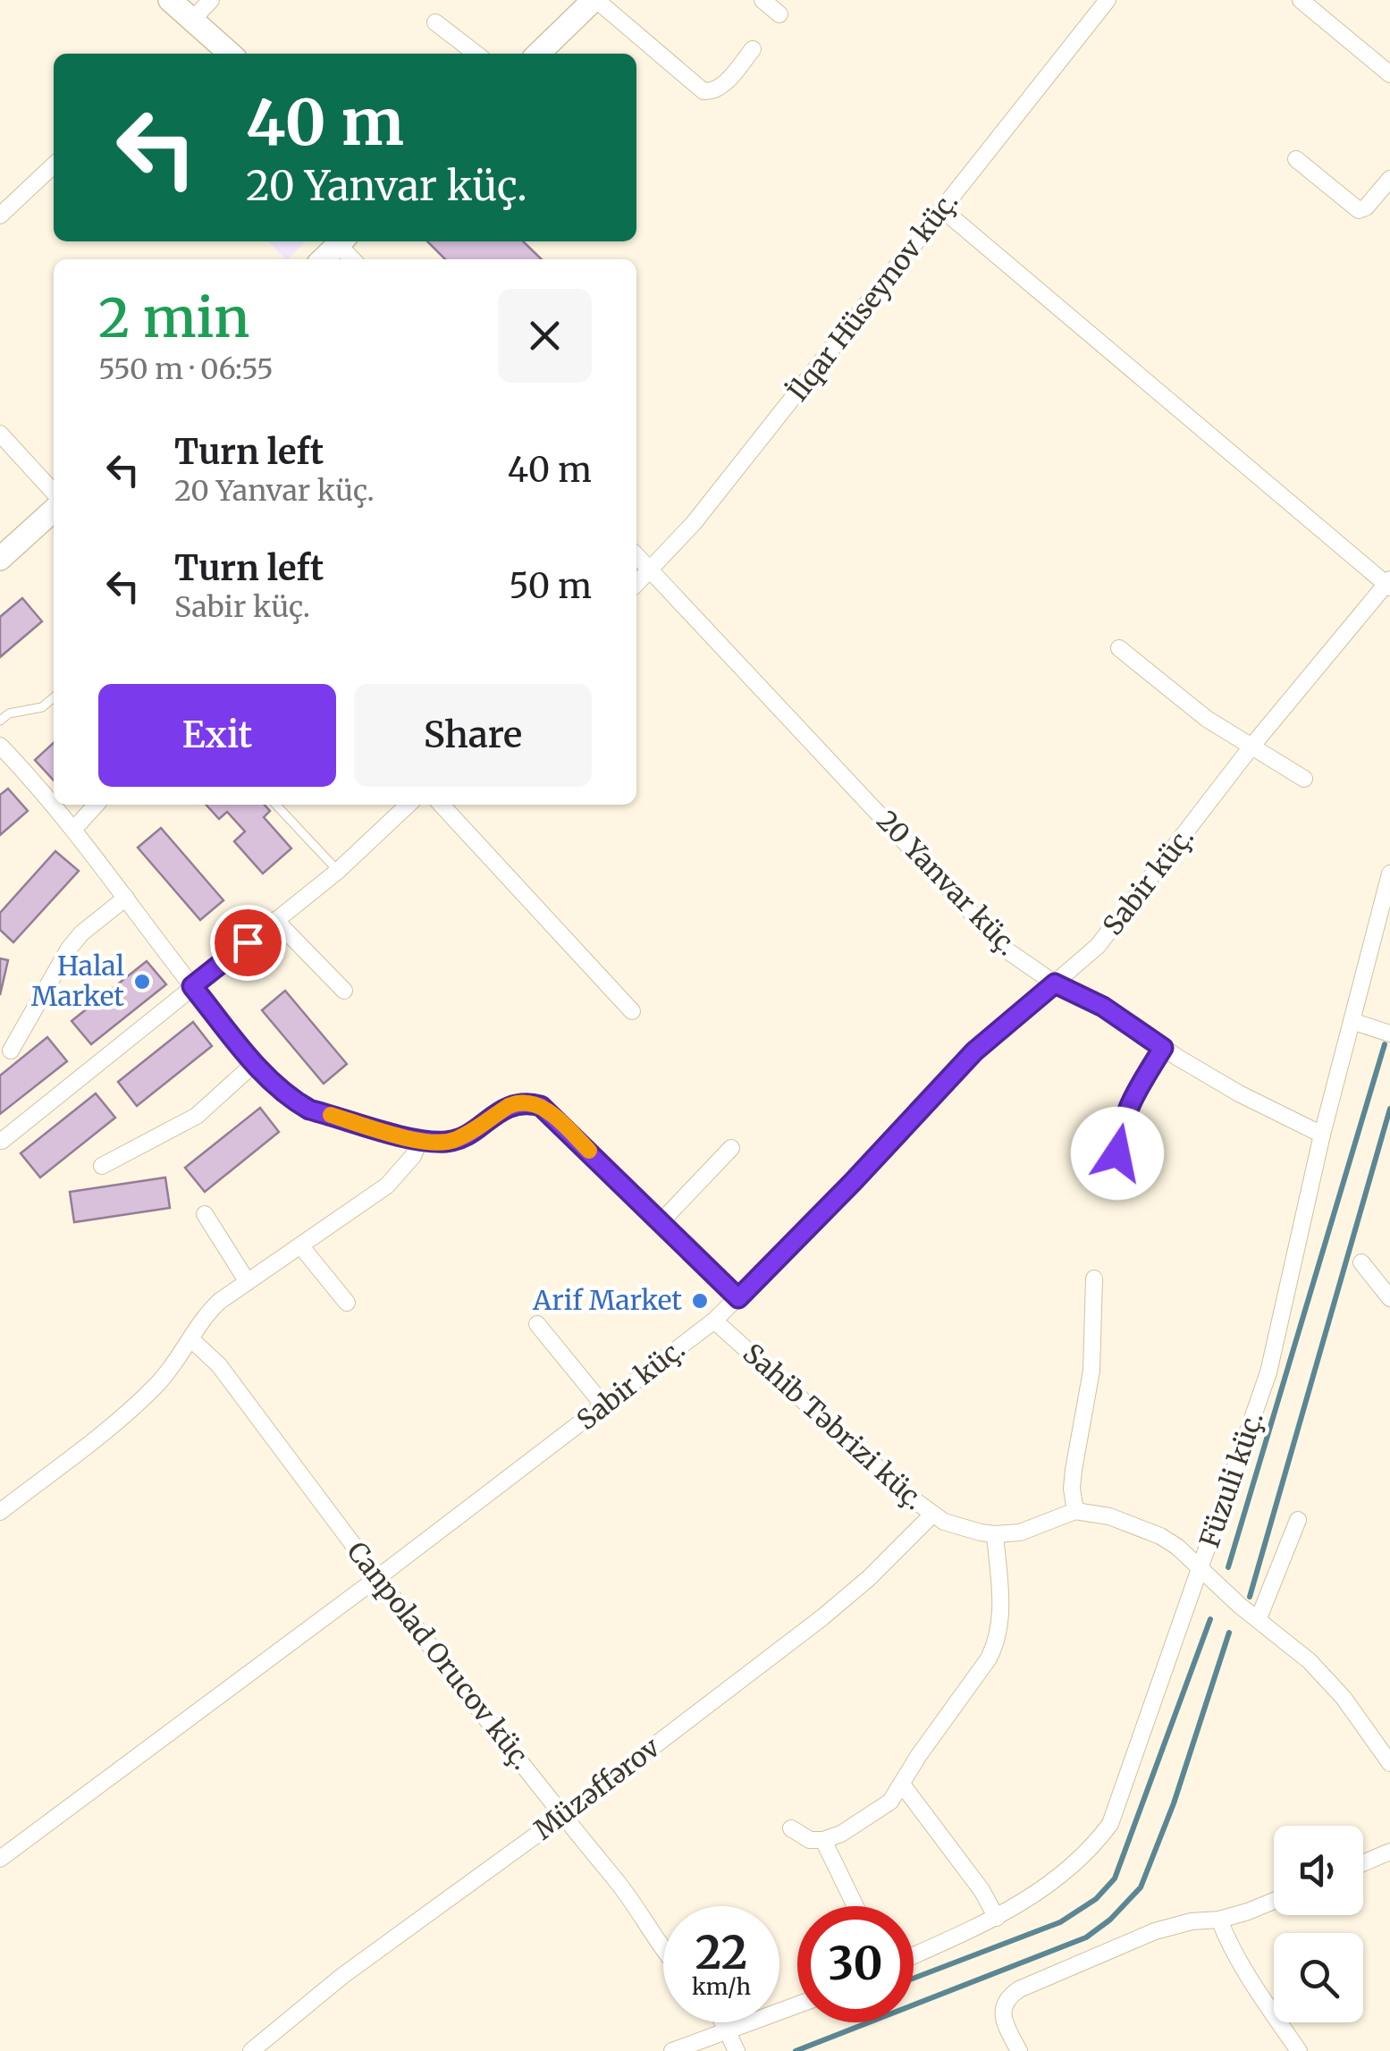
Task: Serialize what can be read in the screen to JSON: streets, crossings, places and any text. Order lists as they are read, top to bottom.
{
  "streets": {
    "street": [
      "İlqar Hüseynov küç.",
      "Sabir küç.",
      "20 Yanvar küç.",
      "Sahib Təbrizi küç.",
      "Füzuli küç.",
      "Canpolad Orucov küç.",
      "Müzəffərov"
    ]
  },
  "crossings": [
    ["İlqar Hüseynov küç.", "20 Yanvar küç."],
    ["Sabir küç.", "20 Yanvar küç."],
    ["Sabir küç.", "Sahib Təbrizi küç."],
    ["Sabir küç.", "Canpolad Orucov küç."],
    ["20 Yanvar küç.", "Füzuli küç."],
    ["Sahib Təbrizi küç.", "Müzəffərov"],
    ["Canpolad Orucov küç.", "Müzəffərov"]
  ],
  "places": ["Halal Market", "Arif Market"],
  "page": {
    "turn": ["40 m", "20 Yanvar küç."],
    "heading": ["2 min", "550 m · 06:55"],
    "list": [
      {
        "name": "Turn left",
        "note": "20 Yanvar küç.",
        "value": "40 m"
      },
      {
        "name": "Turn left",
        "note": "Sabir küç.",
        "value": "50 m"
      }
    ],
    "buttons": ["Exit", "Share"],
    "speed": "22 km/h",
    "limit": "30"
  }
}
